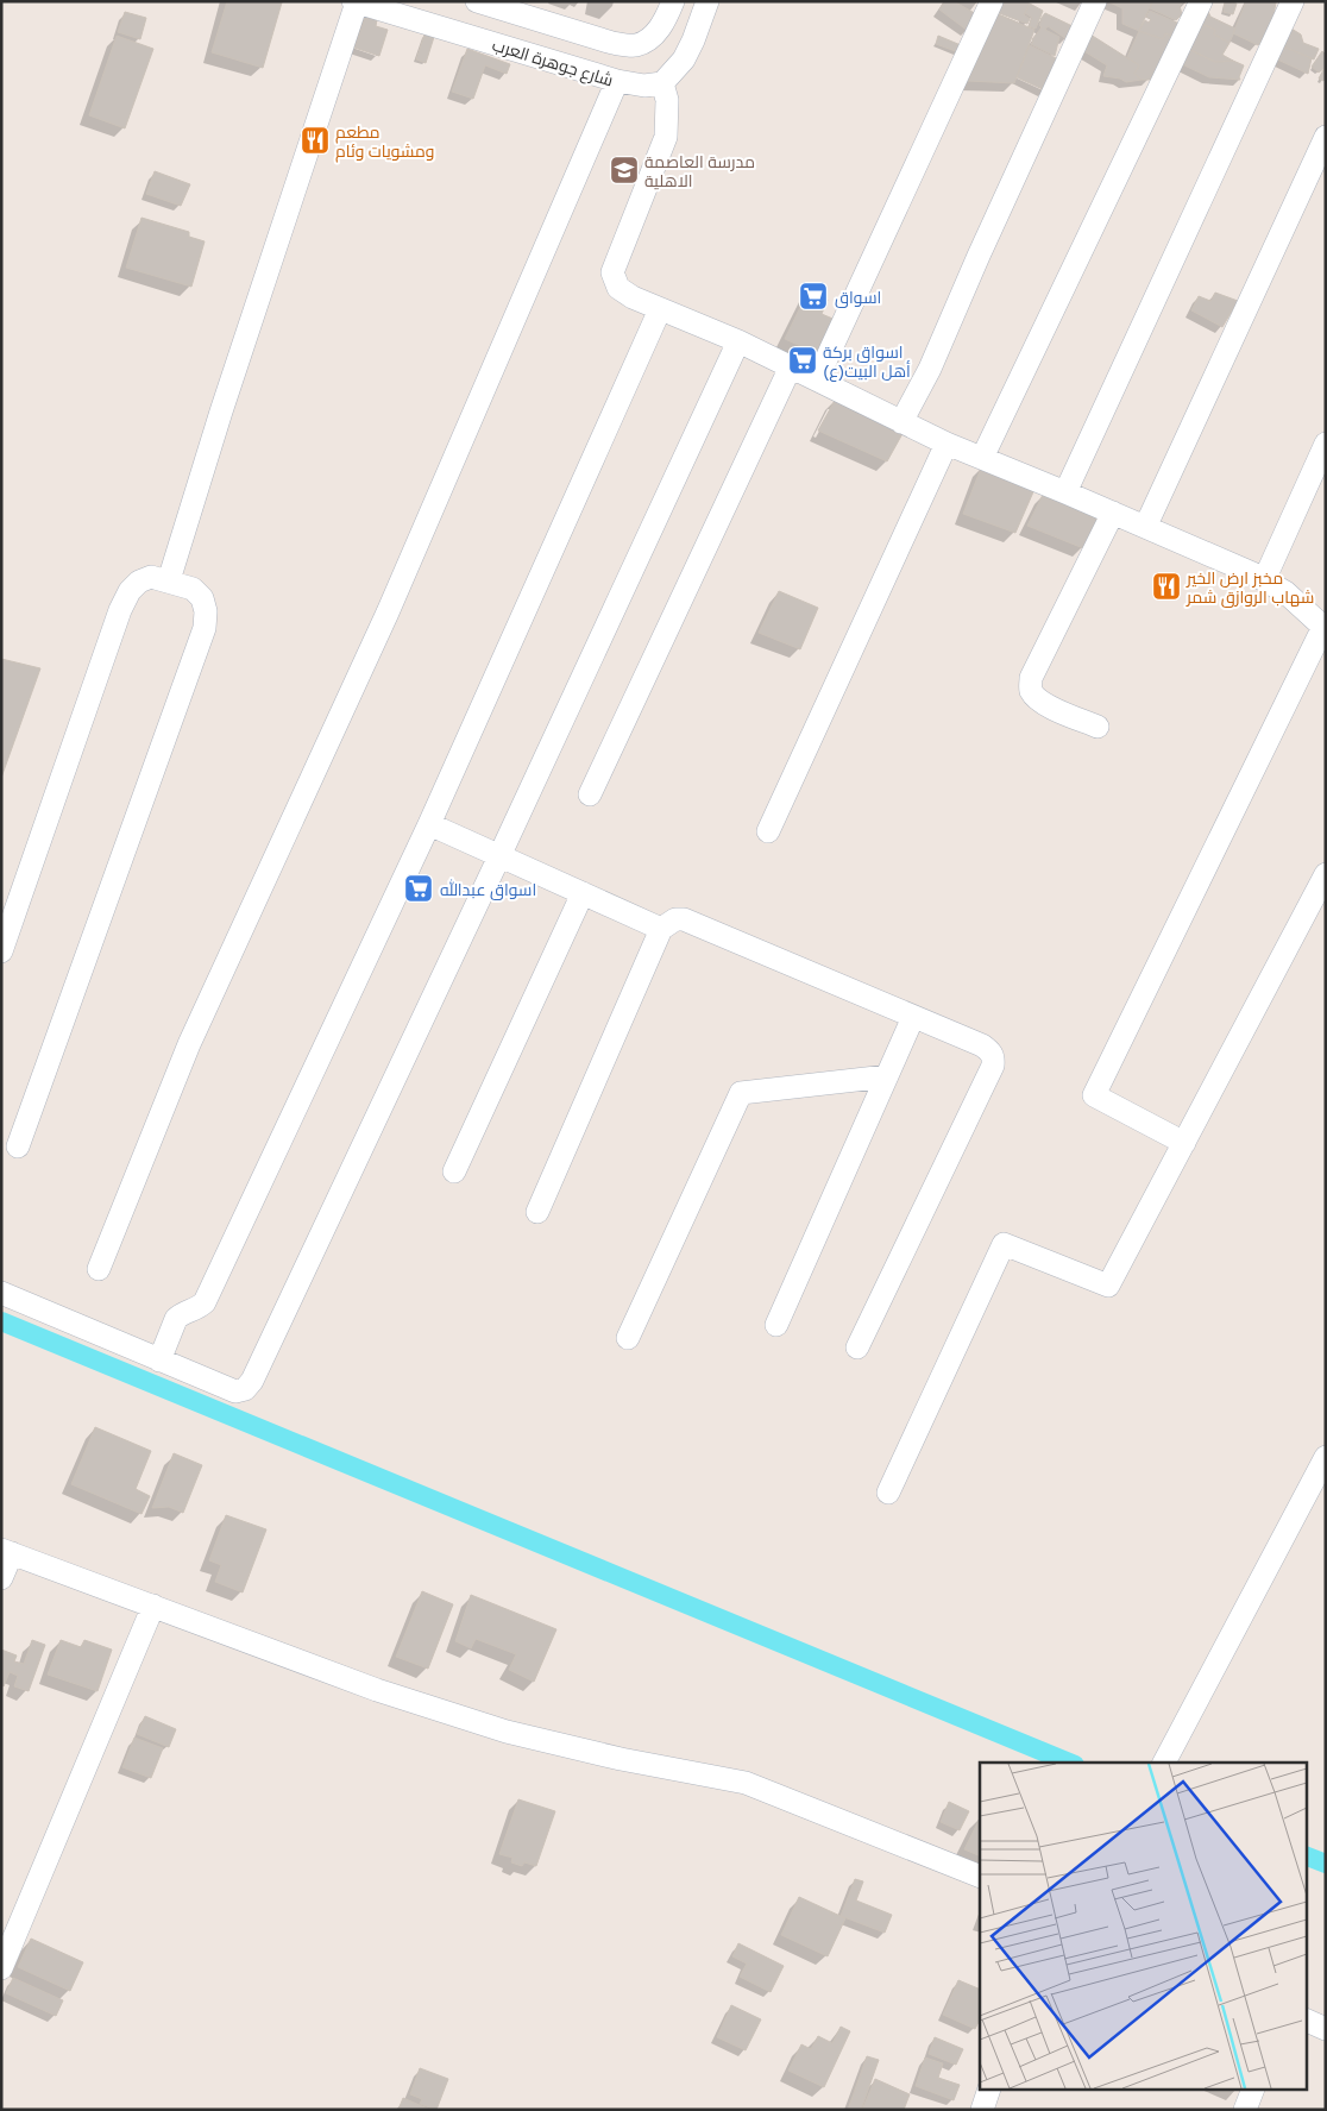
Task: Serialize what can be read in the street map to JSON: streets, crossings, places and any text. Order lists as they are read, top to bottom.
{
  "streets": {
    "street": ["شارع جوهرة العرب"]
  },
  "places": {
    "restaurant": ["مطعم ومشويات وئام", "مخبز ارض الخير شهاب الروازق شمر"],
    "school or university": ["مدرسة العاصمة الاهلية"],
    "supermarket": ["اسواق", "اسواق بركة أهل البيت(ع)", "اسواق عبدالله"]
  }
}
